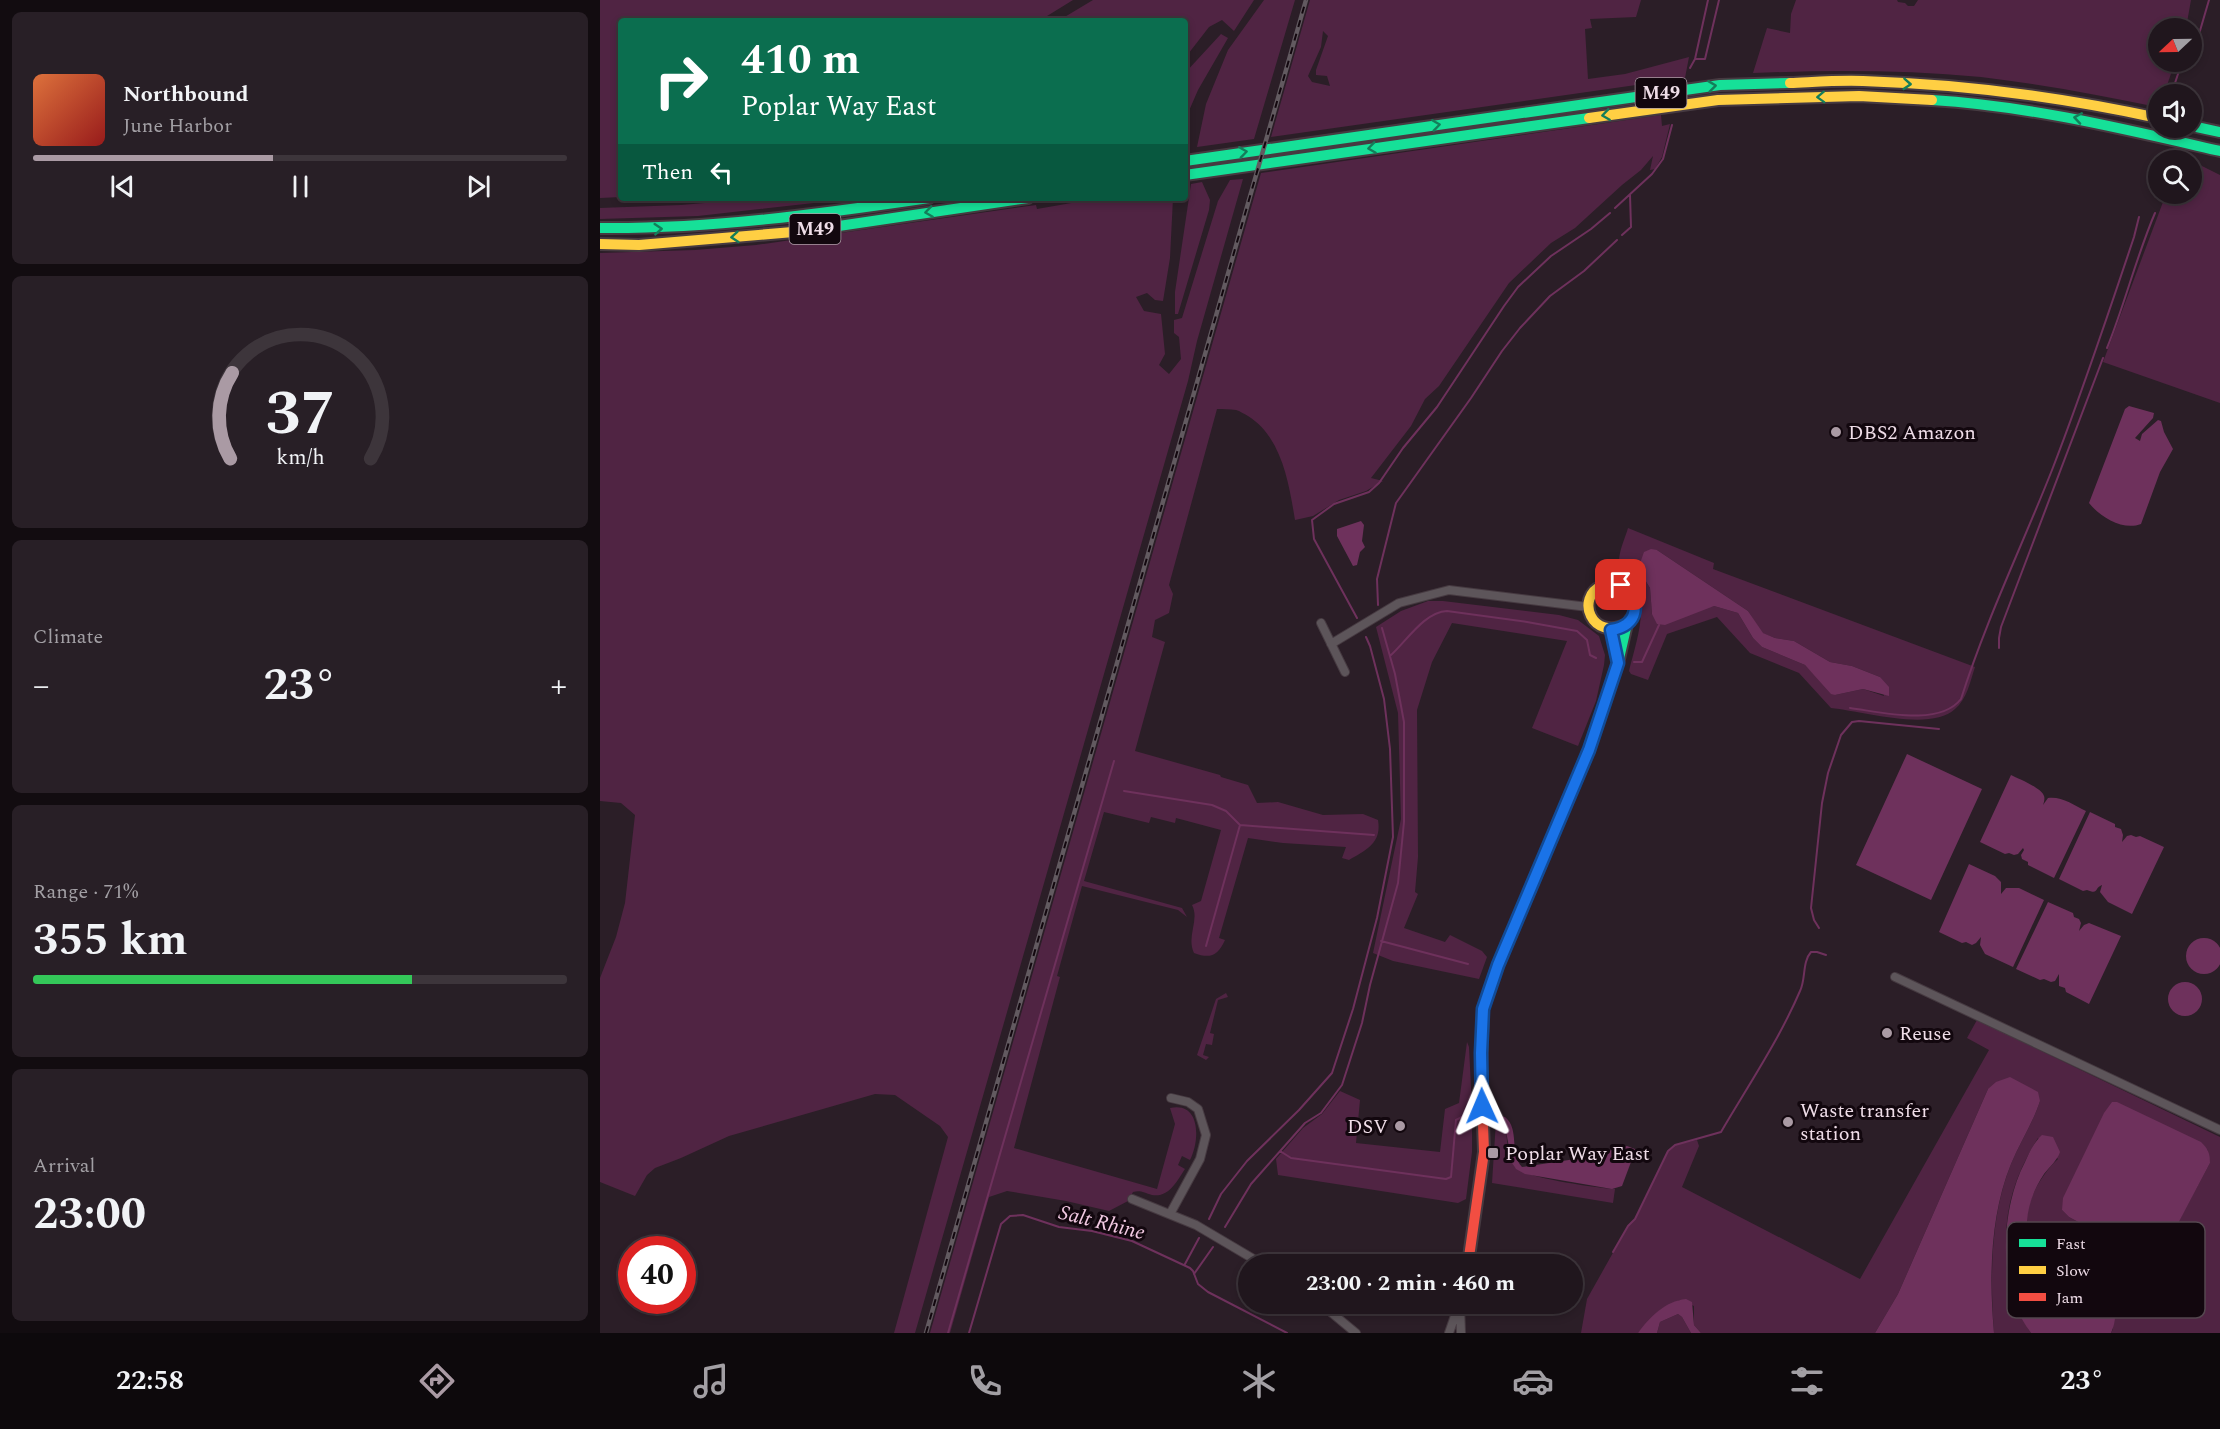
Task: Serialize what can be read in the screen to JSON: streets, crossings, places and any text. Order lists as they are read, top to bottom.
{
  "streets": {
    "main road": ["M49"]
  },
  "water": ["Salt Rhine"],
  "places": {
    "other": [
      "DBS2 Amazon",
      "Reuse",
      "Waste transfer station",
      "DSV"
    ],
    "transit": ["Poplar Way East"]
  },
  "legend": ["Fast", "Slow", "Jam"],
  "north": "left",
  "page": {
    "turn": ["410 m", "Poplar Way East"],
    "song": ["Northbound", "June Harbor"],
    "then": "Then",
    "tile": [
      "Climate",
      ["Range · 71%", "355 km"],
      ["Arrival", "23:00"]
    ],
    "heat": ["−", "23°", "+"],
    "limit": "40",
    "trip": "23:00 · 2 min · 460 m",
    "tabs": ["22:58", "23°"],
    "gauge": ["37", "km/h"]
  }
}
